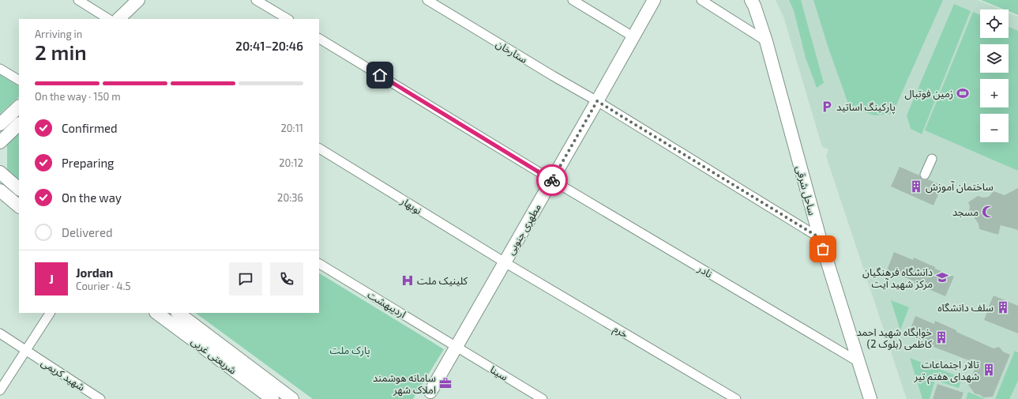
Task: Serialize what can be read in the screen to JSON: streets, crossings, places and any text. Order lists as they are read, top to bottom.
{
  "streets": {
    "street": [
      "ستارخان",
      "ساحل شرقی",
      "نوبهار",
      "مطهری جنوبی",
      "نادر",
      "اردیبهشت",
      "خرم",
      "شریعتی غربی",
      "سینا",
      "شهید کریمی"
    ]
  },
  "crossings": [
    ["ستارخان", "ساحل شرقی"],
    ["ستارخان", "مطهری جنوبی"],
    ["ساحل شرقی", "نادر"],
    ["نوبهار", "مطهری جنوبی"],
    ["نوبهار", "خرم"],
    ["مطهری جنوبی", "نادر"],
    ["مطهری جنوبی", "اردیبهشت"],
    ["مطهری جنوبی", "خرم"],
    ["مطهری جنوبی", "سینا"],
    ["اردیبهشت", "سینا"]
  ],
  "parks": ["پارک ملت"],
  "places": {
    "sports": ["زمین فوتبال"],
    "parking": ["پارکینگ اساتید"],
    "building": [
      "ساختمان آموزش",
      "سلف دانشگاه",
      "خوابگاه شهید احمد کاظمی (بلوک 2)",
      "تالار اجتماعات شهدای هفتم تیر"
    ],
    "mosque": ["مسجد"],
    "school or university": ["دانشگاه فرهنگیان مرکز شهید آیت"],
    "hospital": ["کلینیک ملت"],
    "office": ["سامانه هوشمند املاک شهر"]
  },
  "page": {
    "map_buttons": ["+", "−"],
    "heading": ["2 min", "Arriving in", "20:41–20:46"],
    "panel": ["Jordan", "Courier · 4.5"],
    "bar": "On the way · 150 m",
    "list": [
      ["Confirmed", "20:11"],
      ["Preparing", "20:12"],
      ["On the way", "20:36"],
      "Delivered"
    ],
    "round": "J"
  }
}
